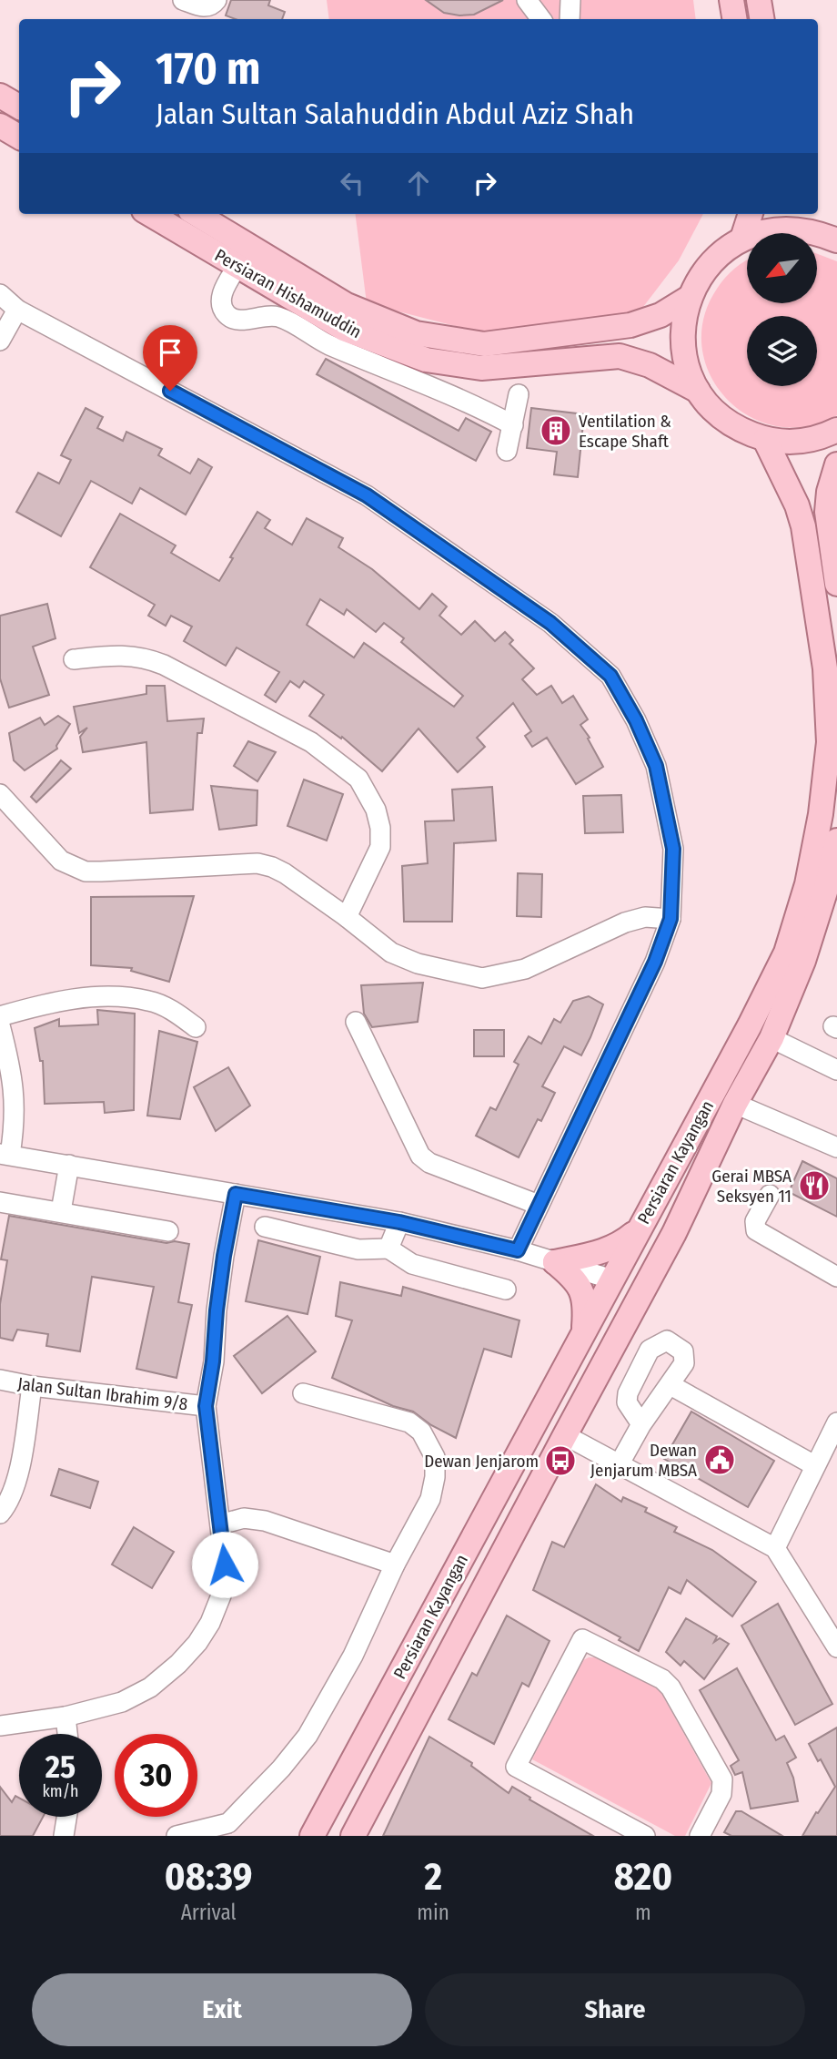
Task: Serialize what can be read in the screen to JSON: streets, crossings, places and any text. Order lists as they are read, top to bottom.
{
  "streets": {
    "main road": ["Persiaran Hishamuddin", "Persiaran Kayangan"],
    "street": ["Jalan Sultan Ibrahim 9/8"]
  },
  "places": {
    "building": ["Ventilation & Escape Shaft"],
    "restaurant": ["Gerai MBSA Seksyen 11"],
    "public building": ["Dewan Jenjarum MBSA"],
    "bus stop": ["Dewan Jenjarom"]
  },
  "north": "bottom left",
  "page": {
    "turn": ["170 m", "Jalan Sultan Salahuddin Abdul Aziz Shah"],
    "speed": "25 km/h",
    "limit": "30",
    "eta": [
      "08:39",
      "Arrival",
      "2",
      "min",
      "820",
      "m"
    ],
    "buttons": ["Exit", "Share"]
  }
}
